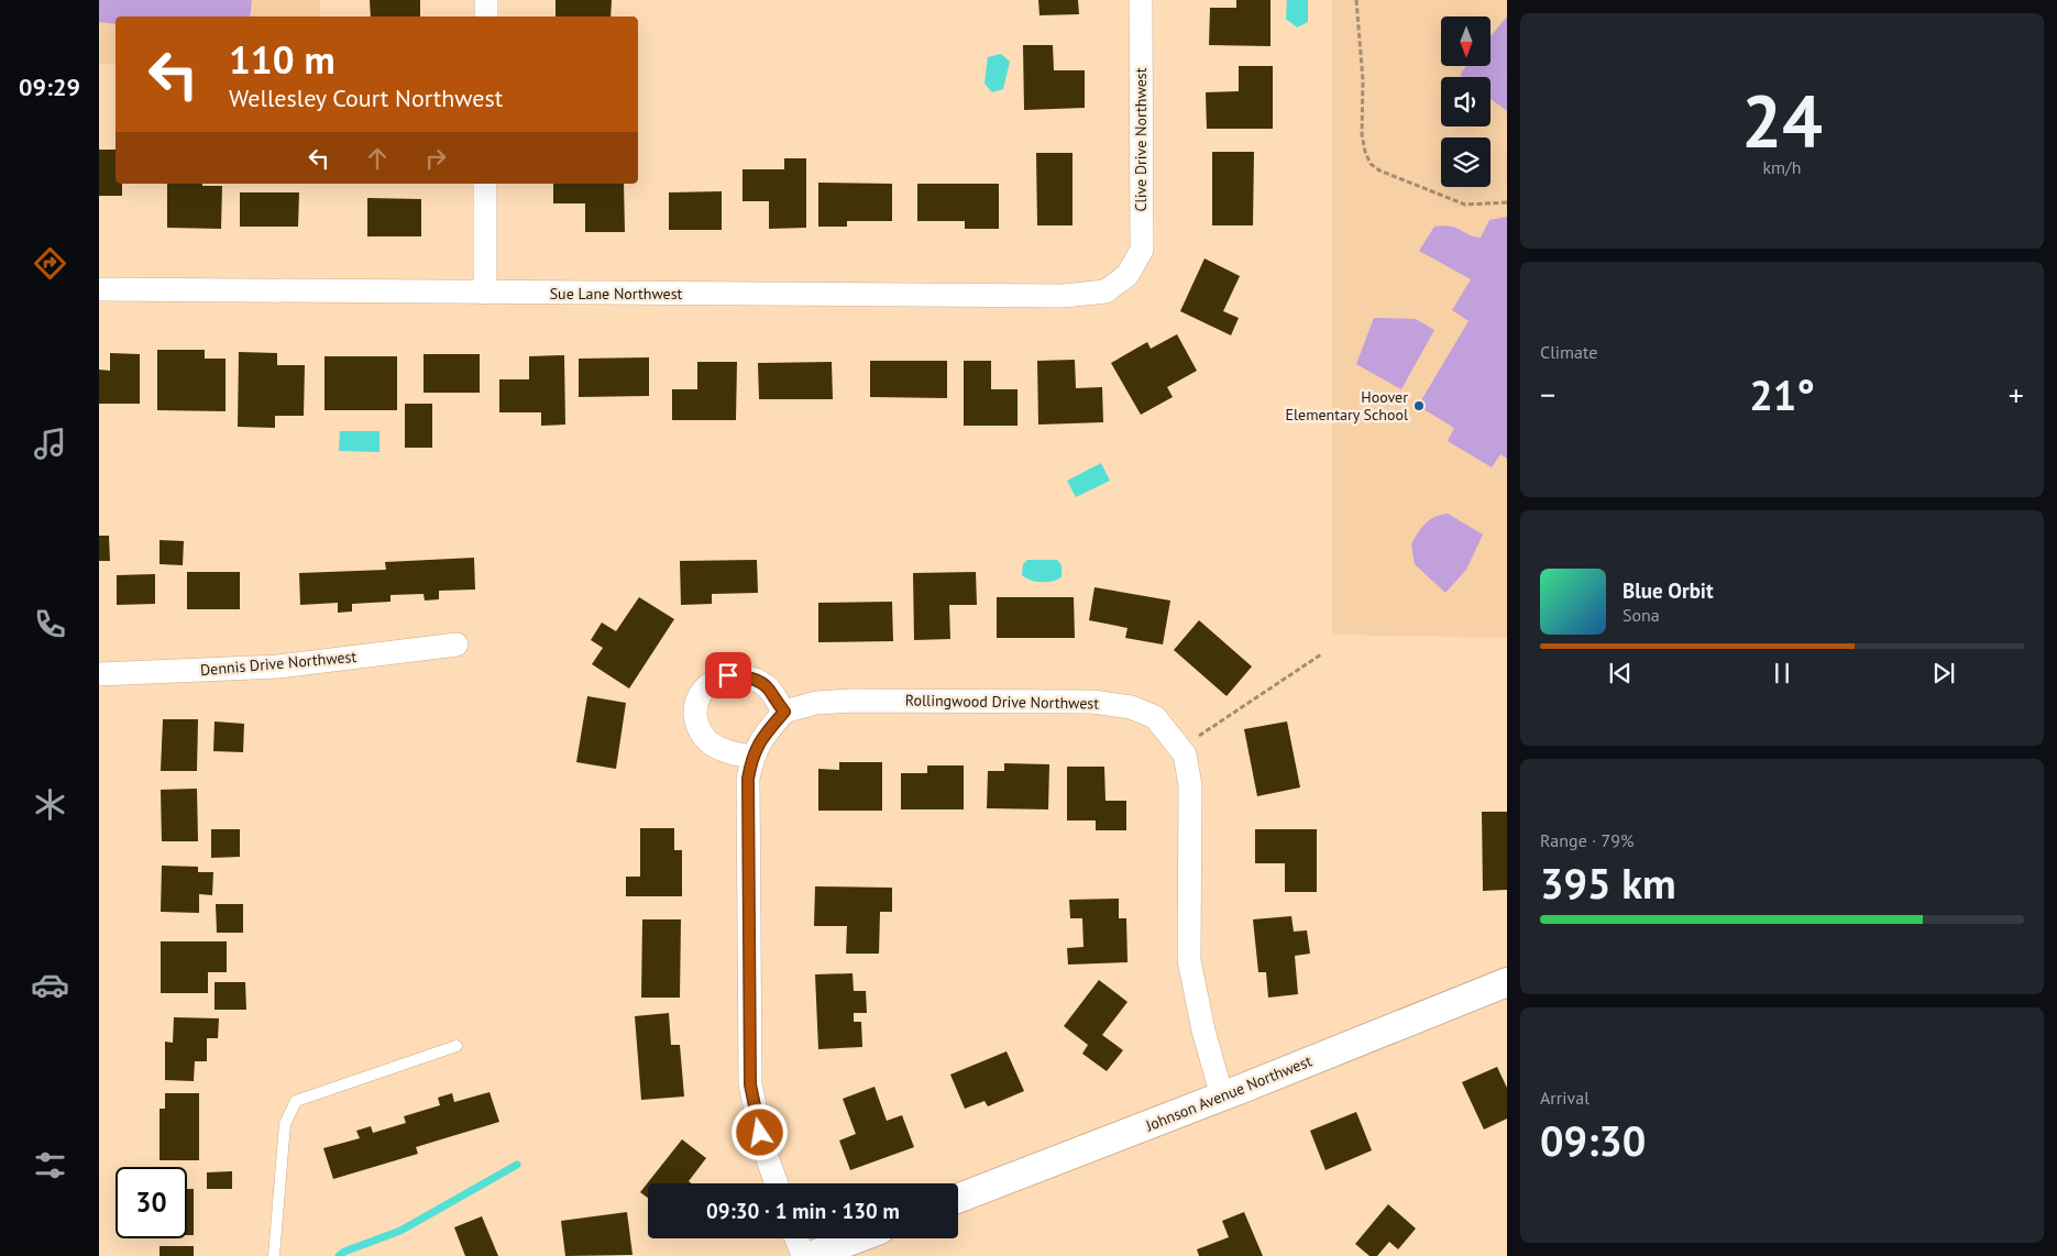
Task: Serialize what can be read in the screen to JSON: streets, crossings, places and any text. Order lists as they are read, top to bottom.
{
  "streets": {
    "street": [
      "Clive Drive Northwest",
      "Sue Lane Northwest",
      "Dennis Drive Northwest",
      "Rollingwood Drive Northwest",
      "Johnson Avenue Northwest"
    ]
  },
  "crossings": [
    ["Clive Drive Northwest", "Sue Lane Northwest"],
    ["Rollingwood Drive Northwest", "Johnson Avenue Northwest"]
  ],
  "places": ["Hoover Elementary School"],
  "north": "bottom",
  "page": {
    "tabs": "09:29",
    "tile": [
      ["24", "km/h"],
      "Climate",
      ["Range · 79%", "395 km"],
      ["Arrival", "09:30"]
    ],
    "turn": ["110 m", "Wellesley Court Northwest"],
    "heat": ["−", "21°", "+"],
    "song": ["Blue Orbit", "Sona"],
    "limit": "30",
    "trip": "09:30 · 1 min · 130 m"
  }
}
